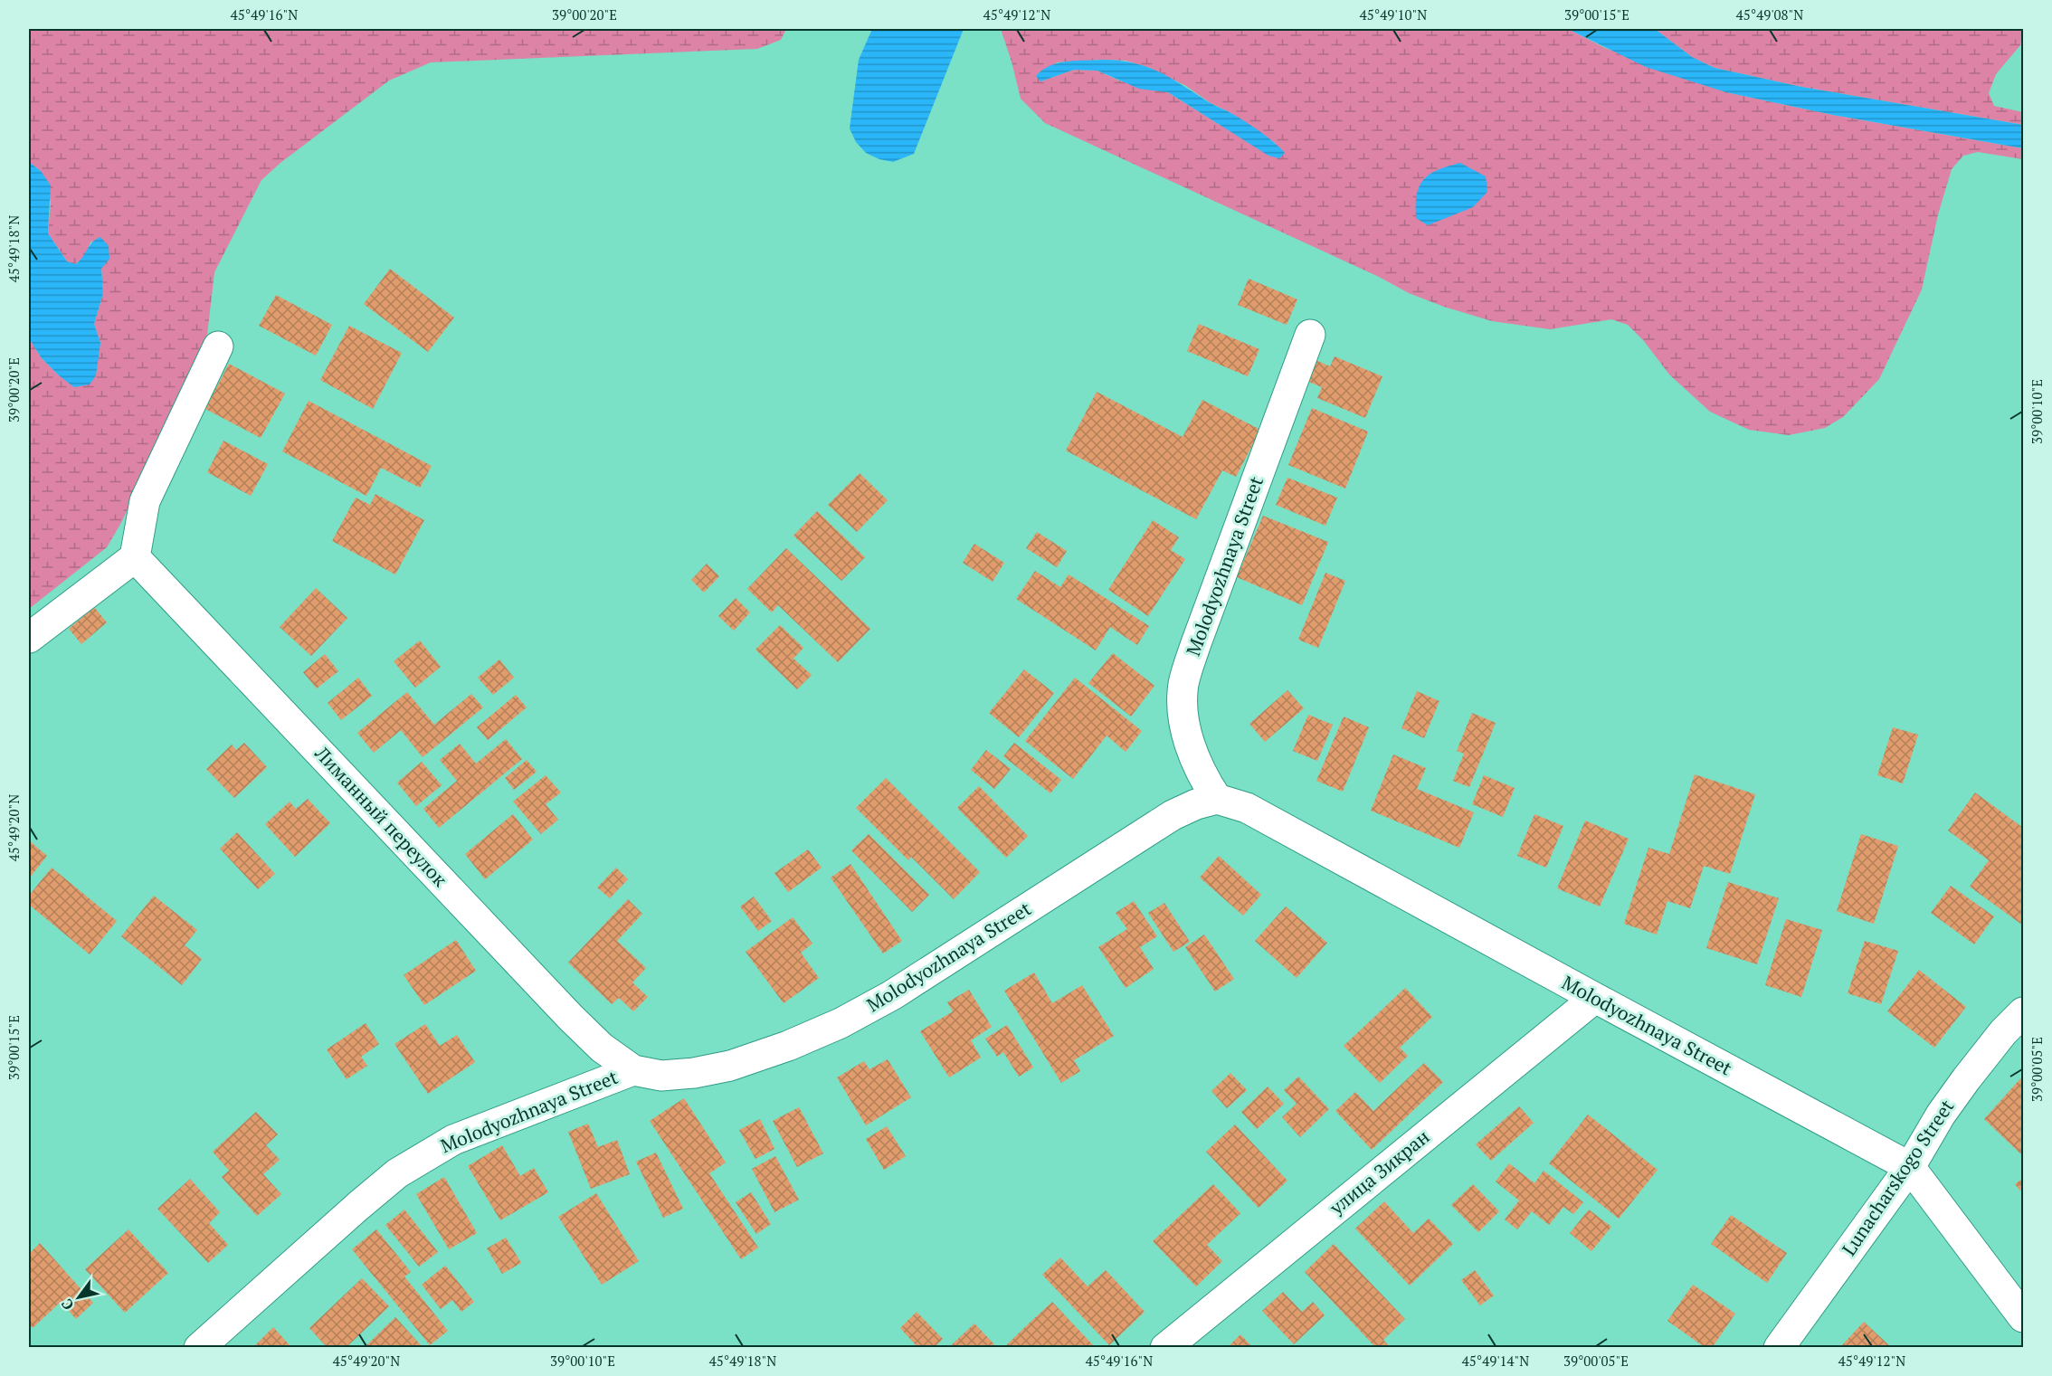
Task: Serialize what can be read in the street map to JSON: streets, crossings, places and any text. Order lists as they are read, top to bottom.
{
  "streets": {
    "street": [
      "Molodyozhnaya Street",
      "Лиманный переулок",
      "улица Зикран",
      "Lunacharskogo Street"
    ]
  },
  "crossings": [
    ["Molodyozhnaya Street", "Лиманный переулок"],
    ["Molodyozhnaya Street", "улица Зикран"],
    ["Molodyozhnaya Street", "Lunacharskogo Street"]
  ],
  "north": "bottom left",
  "coordinates": [
    "45°49'16\"N",
    "39°00'20\"E",
    "45°49'12\"N",
    "45°49'10\"N",
    "39°00'15\"E",
    "45°49'08\"N",
    "45°49'18\"N",
    "39°00'10\"E",
    "45°49'20\"N",
    "39°00'05\"E",
    "45°49'14\"N"
  ]
}
